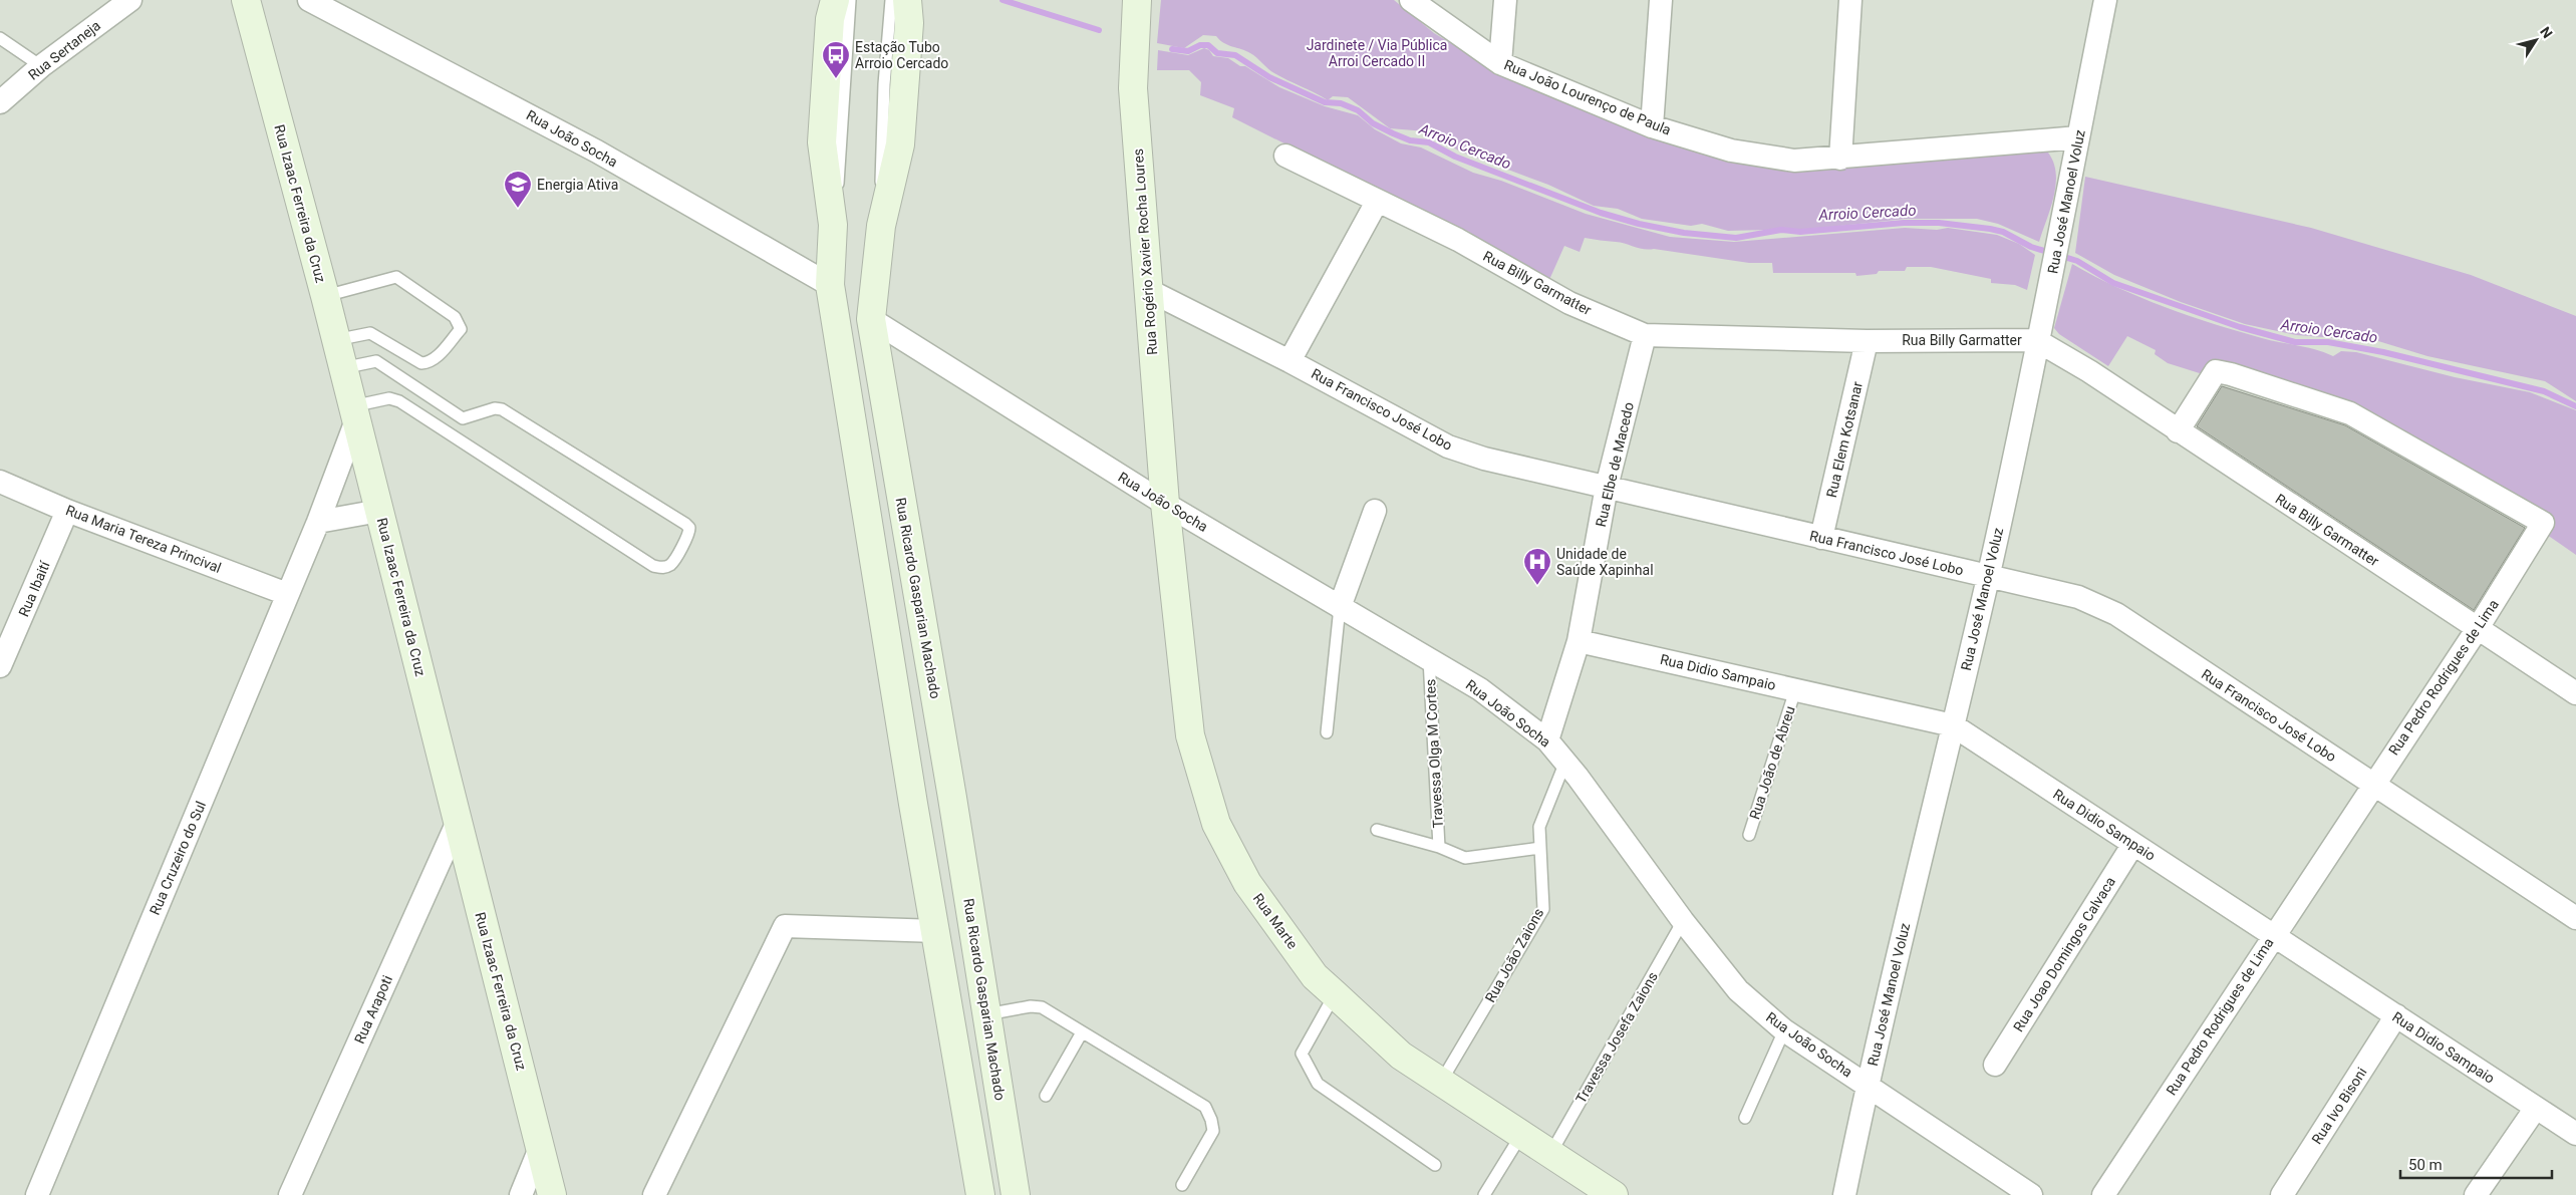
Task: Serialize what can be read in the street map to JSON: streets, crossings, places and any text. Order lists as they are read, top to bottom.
{
  "streets": {
    "street": [
      "Rua Sertaneja",
      "Rua João Lourenço de Paula",
      "Rua João Socha",
      "Rua José Manoel Voluz",
      "Rua Izaac Ferreira da Cruz",
      "Rua Rogério Xavier Rocha Loures",
      "Rua Billy Garmatter",
      "Rua Francisco José Lobo",
      "Rua Elem Kotsanar",
      "Rua Elbe de Macedo",
      "Rua Maria Tereza Princival",
      "Rua Ibaití",
      "Rua Ricardo Gasparian Machado",
      "Rua Didio Sampaio",
      "Rua Pedro Rodrigues de Lima",
      "Rua Cruzeiro do Sul",
      "Rua Marte",
      "Rua Joao Domingos Calvaca",
      "Rua Arapoti",
      "Rua Ivo Bisoni"
    ],
    "lane": [
      "Travessa Olga M Cortes",
      "Rua João de Abreu",
      "Rua João Zaions",
      "Travessa Josefa Zaions"
    ]
  },
  "crossings": [
    ["Rua João Lourenço de Paula", "Rua José Manoel Voluz"],
    ["Rua João Socha", "Rua José Manoel Voluz"],
    ["Rua João Socha", "Rua Rogério Xavier Rocha Loures"],
    ["Rua João Socha", "Rua Elbe de Macedo"],
    ["Rua João Socha", "Rua Ricardo Gasparian Machado"],
    ["Rua João Socha", "Travessa Olga M Cortes"],
    ["Rua João Socha", "Rua Marte"],
    ["Rua João Socha", "Rua João Zaions"],
    ["Rua João Socha", "Travessa Josefa Zaions"],
    ["Rua José Manoel Voluz", "Rua Billy Garmatter"],
    ["Rua José Manoel Voluz", "Rua Francisco José Lobo"],
    ["Rua José Manoel Voluz", "Rua Didio Sampaio"],
    ["Rua Izaac Ferreira da Cruz", "Rua Cruzeiro do Sul"],
    ["Rua Izaac Ferreira da Cruz", "Rua Arapoti"],
    ["Rua Rogério Xavier Rocha Loures", "Rua Francisco José Lobo"],
    ["Rua Rogério Xavier Rocha Loures", "Rua Marte"],
    ["Rua Billy Garmatter", "Rua Elem Kotsanar"],
    ["Rua Billy Garmatter", "Rua Elbe de Macedo"],
    ["Rua Billy Garmatter", "Rua Pedro Rodrigues de Lima"],
    ["Rua Francisco José Lobo", "Rua Elem Kotsanar"],
    ["Rua Francisco José Lobo", "Rua Elbe de Macedo"],
    ["Rua Francisco José Lobo", "Rua Pedro Rodrigues de Lima"],
    ["Rua Elbe de Macedo", "Rua Didio Sampaio"],
    ["Rua Maria Tereza Princival", "Rua Ibaití"],
    ["Rua Maria Tereza Princival", "Rua Cruzeiro do Sul"],
    ["Rua Didio Sampaio", "Rua Pedro Rodrigues de Lima"],
    ["Rua Didio Sampaio", "Rua João de Abreu"],
    ["Rua Didio Sampaio", "Rua Joao Domingos Calvaca"],
    ["Rua Didio Sampaio", "Rua Ivo Bisoni"],
    ["Rua Marte", "Rua João Zaions"],
    ["Rua Marte", "Travessa Josefa Zaions"]
  ],
  "water": ["Arroio Cercado"],
  "parks": ["Jardinete / Via Pública Arroi Cercado II"],
  "places": {
    "bus stop": ["Estação Tubo Arroio Cercado"],
    "school or university": ["Energia Ativa"],
    "hospital": ["Unidade de Saúde Xapinhal"]
  },
  "scale_bar": "50 m",
  "north": "top right"
}
